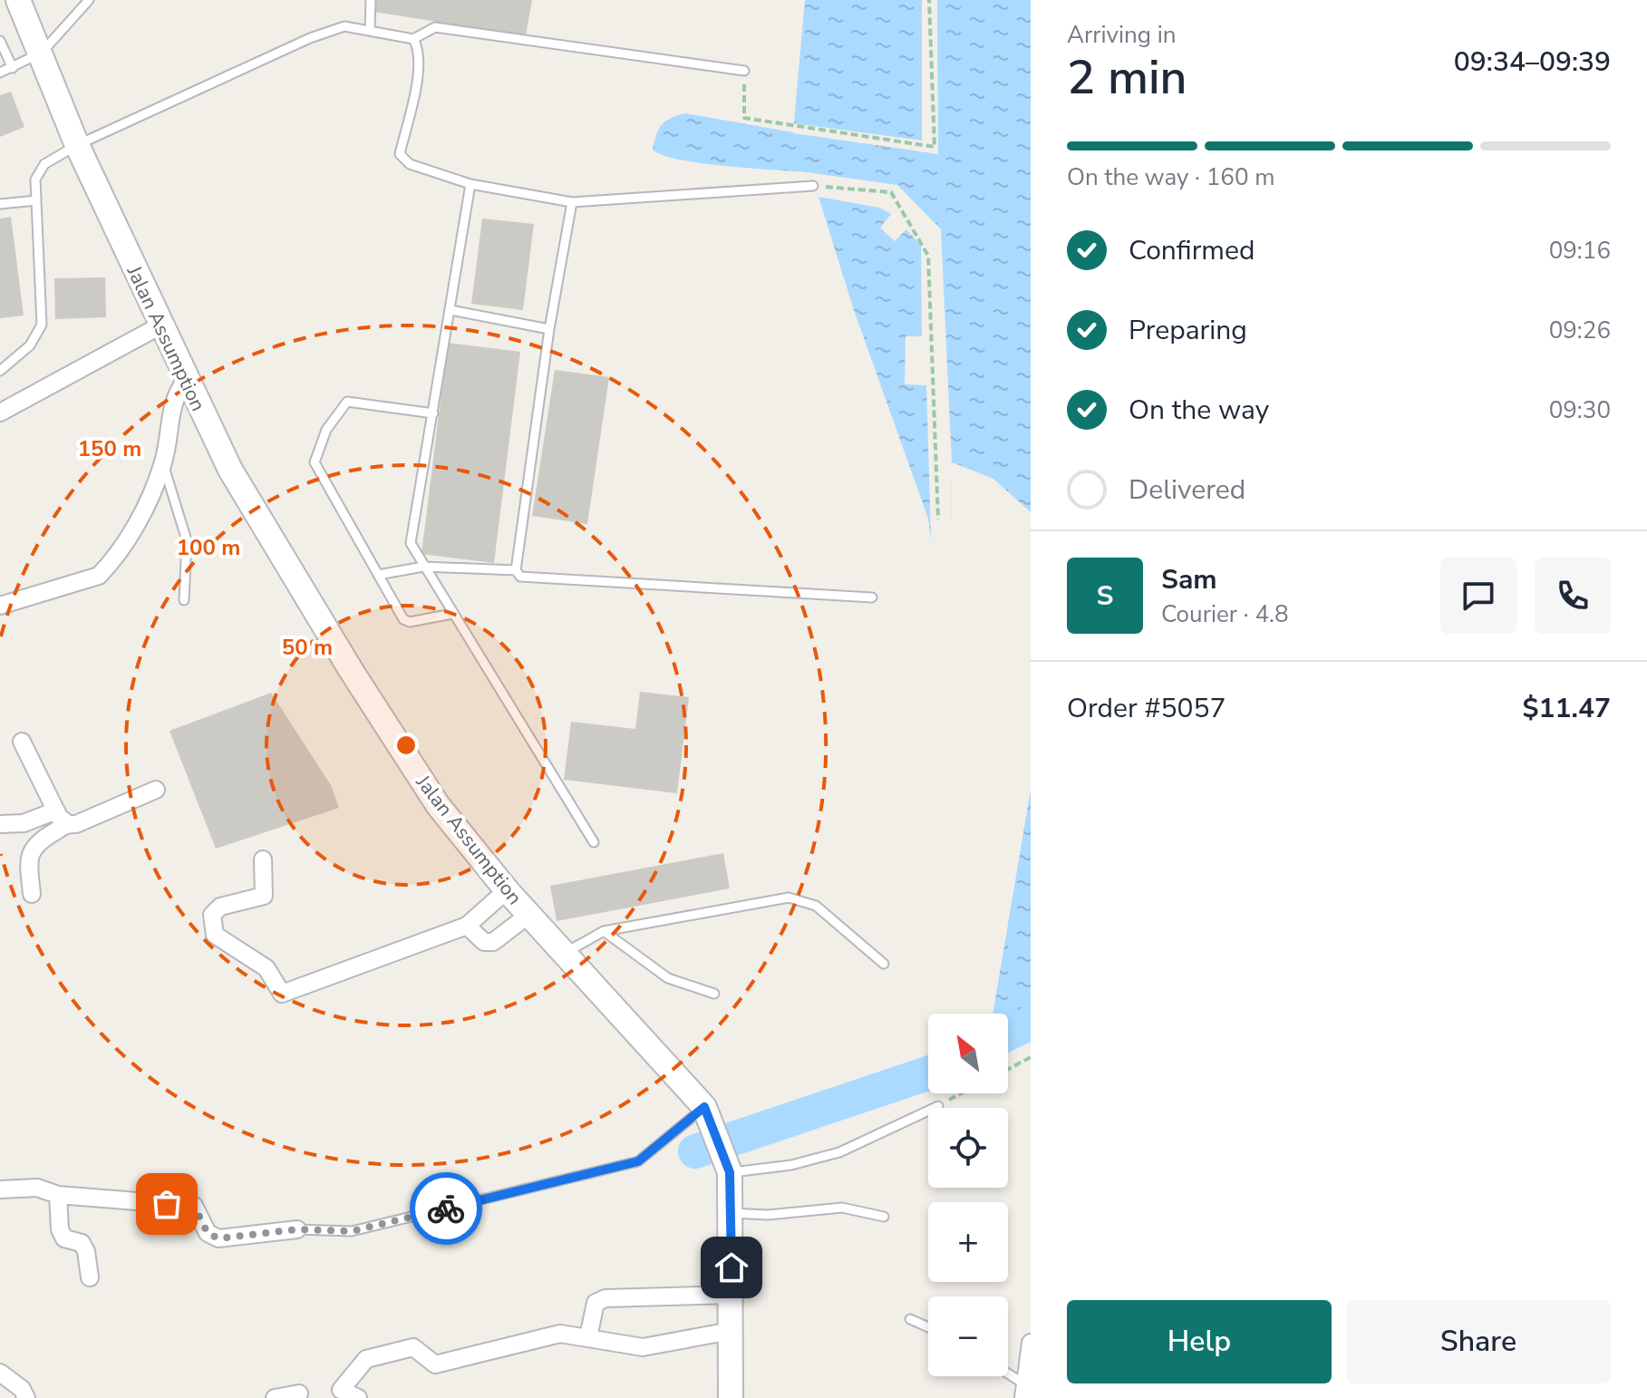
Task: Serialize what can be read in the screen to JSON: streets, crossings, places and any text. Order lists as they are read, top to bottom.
{
  "streets": {
    "street": ["Jalan Assumption"]
  },
  "north": "top left",
  "page": {
    "heading": ["2 min", "Arriving in", "09:34–09:39"],
    "panel": [
      "Sam",
      "Courier · 4.8",
      "Order #5057",
      "$11.47"
    ],
    "bar": "On the way · 160 m",
    "list": [
      ["Confirmed", "09:16"],
      ["Preparing", "09:26"],
      ["On the way", "09:30"],
      "Delivered"
    ],
    "round": "S",
    "map_buttons": ["+", "−"],
    "buttons": ["Help", "Share"]
  },
  "rings": ["150 m", "100 m", "50 m"]
}
